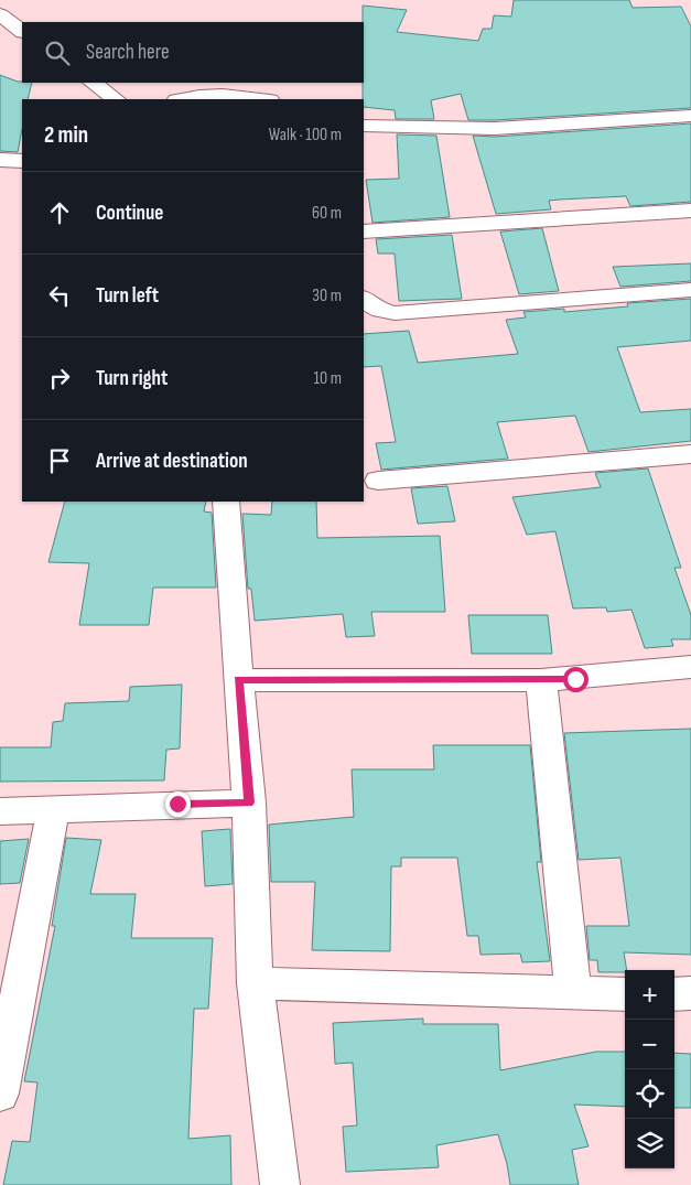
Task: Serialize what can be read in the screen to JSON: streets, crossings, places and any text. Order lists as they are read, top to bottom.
{
  "page": {
    "search": "Search here",
    "heading": ["2 min", "Walk · 100 m"],
    "list": [
      ["Continue", "60 m"],
      ["Turn left", "30 m"],
      ["Turn right", "10 m"],
      "Arrive at destination"
    ],
    "map_buttons": ["+", "−"]
  }
}
